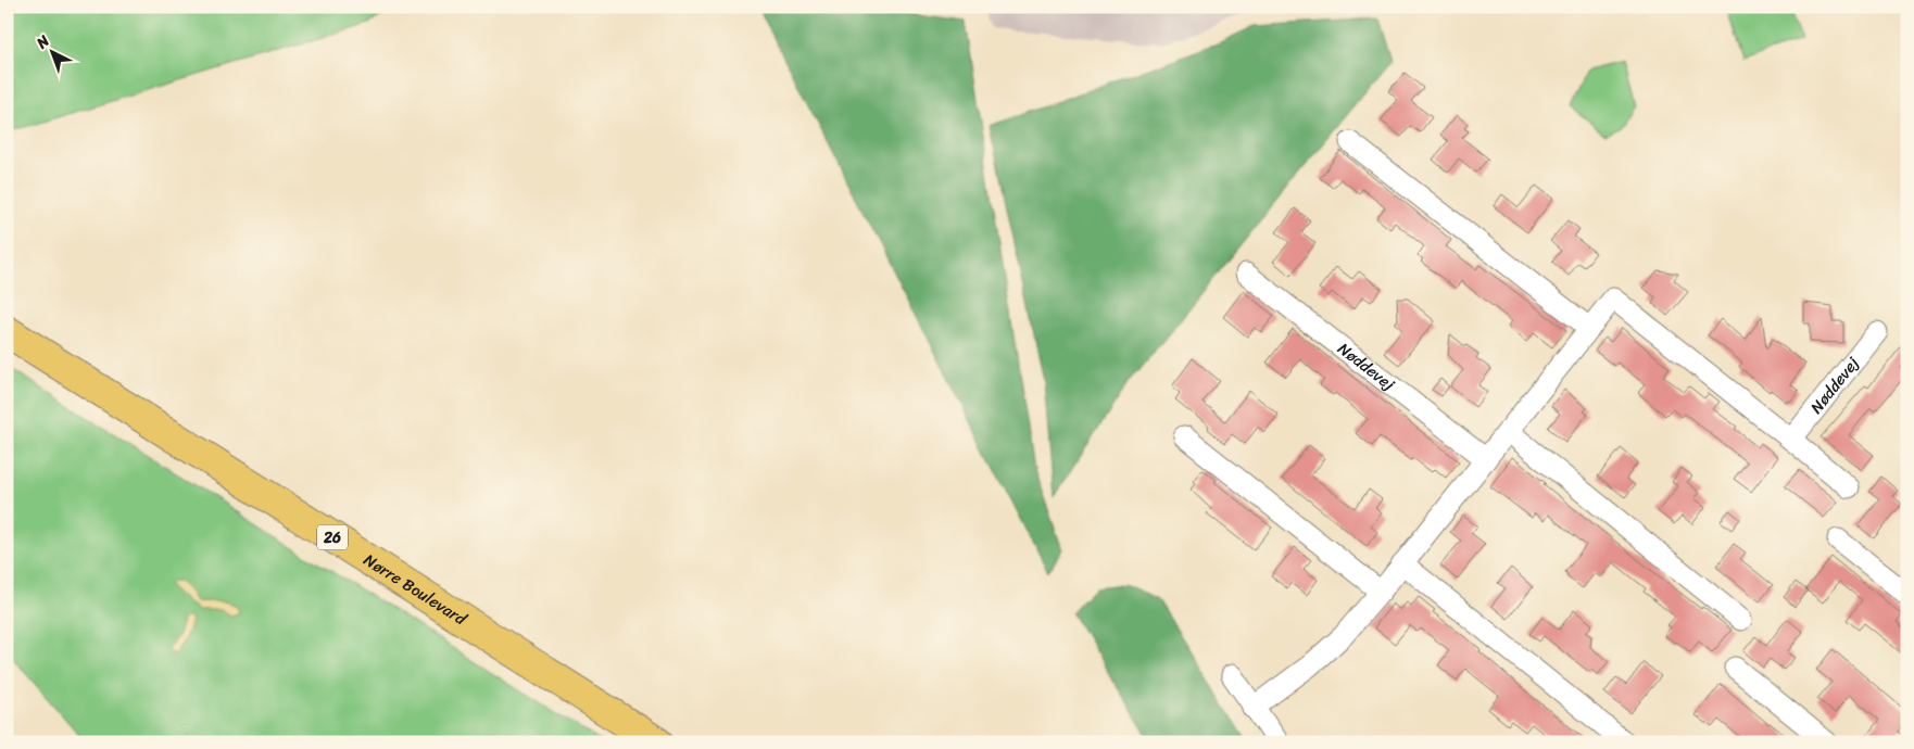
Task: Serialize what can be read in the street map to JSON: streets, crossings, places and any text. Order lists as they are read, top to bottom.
{
  "streets": {
    "highway": ["26", "Nørre Boulevard"],
    "street": ["Nøddevej"]
  },
  "north": "top left"
}
